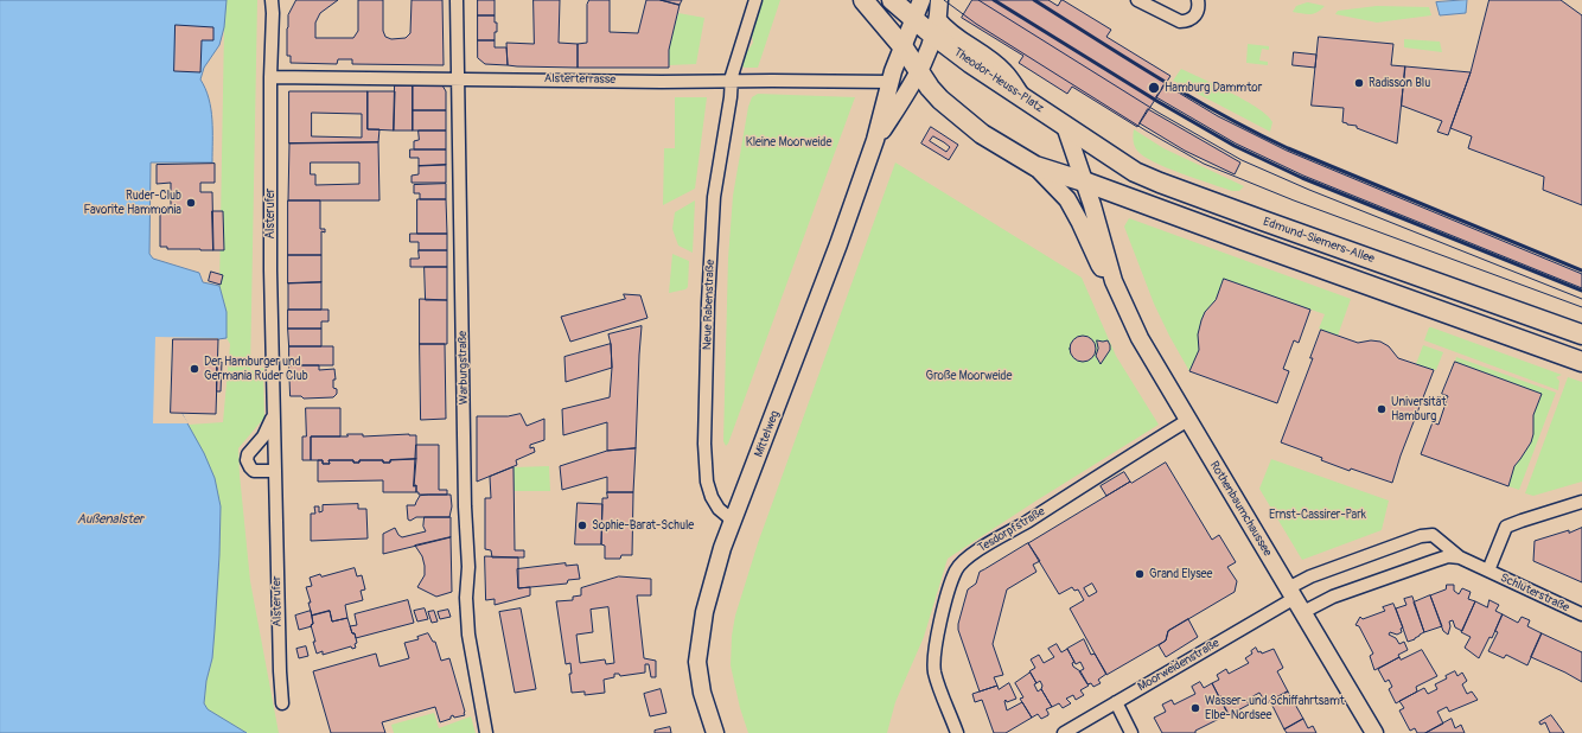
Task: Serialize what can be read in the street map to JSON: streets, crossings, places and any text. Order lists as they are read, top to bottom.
{
  "streets": {
    "main road": ["Theodor-Heuss-Platz", "Edmund-Siemers-Allee"],
    "street": [
      "Alsterterrasse",
      "Alsterufer",
      "Neue Rabenstraße",
      "Warburgstraße",
      "Mittelweg",
      "Rothenbaumchaussee",
      "Tesdorpfstraße",
      "Schlüterstraße",
      "Moorweidenstraße"
    ]
  },
  "crossings": [
    ["Alsterterrasse", "Alsterufer"],
    ["Alsterterrasse", "Neue Rabenstraße"],
    ["Alsterterrasse", "Warburgstraße"],
    ["Alsterterrasse", "Mittelweg"],
    ["Theodor-Heuss-Platz", "Edmund-Siemers-Allee"],
    ["Theodor-Heuss-Platz", "Mittelweg"],
    ["Theodor-Heuss-Platz", "Rothenbaumchaussee"],
    ["Edmund-Siemers-Allee", "Rothenbaumchaussee"],
    ["Neue Rabenstraße", "Mittelweg"],
    ["Rothenbaumchaussee", "Tesdorpfstraße"],
    ["Rothenbaumchaussee", "Moorweidenstraße"],
    ["Schlüterstraße", "Moorweidenstraße"]
  ],
  "water": ["Außenalster"],
  "parks": ["Kleine Moorweide", "Große Moorweide", "Ernst-Cassirer-Park"],
  "places": [
    "Radisson Blu",
    "Hamburg Dammtor",
    "Ruder-Club Favorite Hammonia",
    "Der Hamburger und Germania Ruder Club",
    "Universität Hamburg",
    "Sophie-Barat-Schule",
    "Grand Elysee",
    "Wasser- und Schiffahrtsamt Elbe-Nordsee"
  ]
}
